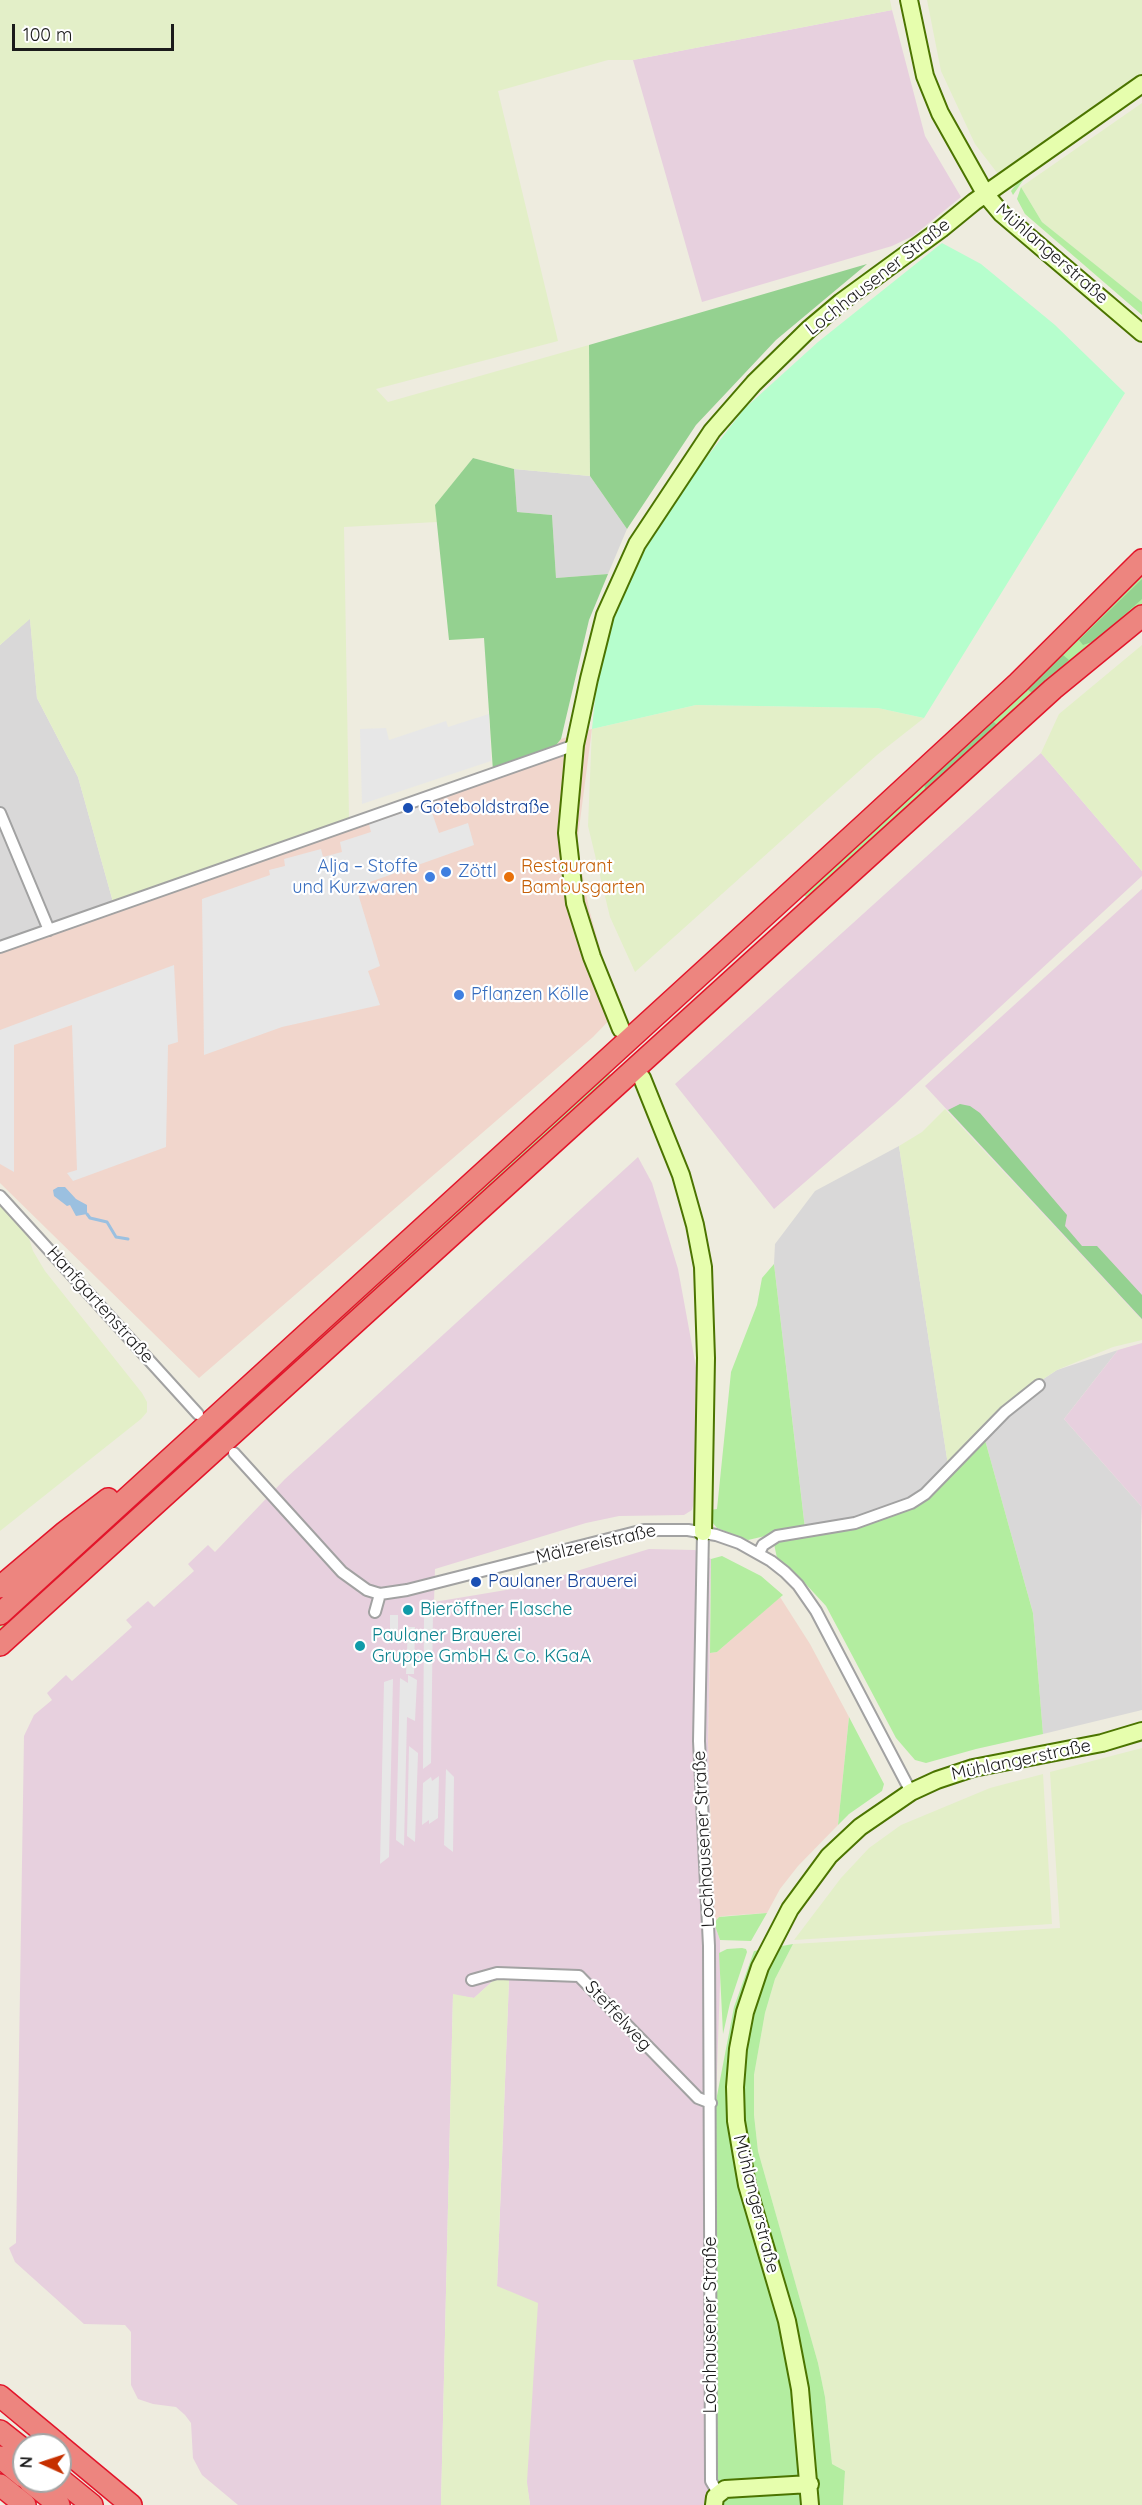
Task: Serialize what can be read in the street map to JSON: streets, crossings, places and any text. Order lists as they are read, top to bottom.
{
  "streets": {
    "street": [
      "Mühlangerstraße",
      "Lochhausener Straße",
      "Hanfgartenstraße",
      "Mälzereistraße",
      "Steffelweg"
    ]
  },
  "crossings": [
    ["Mühlangerstraße", "Lochhausener Straße"],
    ["Mühlangerstraße", "Mälzereistraße"],
    ["Lochhausener Straße", "Mälzereistraße"],
    ["Lochhausener Straße", "Steffelweg"]
  ],
  "places": [
    "Goteboldstraße",
    "Zöttl",
    "Alja – Stoffe und Kurzwaren",
    "Restaurant Bambusgarten",
    "Pflanzen Kölle",
    "Paulaner Brauerei",
    "Bieröffner Flasche",
    "Paulaner Brauerei Gruppe GmbH & Co. KGaA"
  ],
  "scale_bar": "100 m",
  "north": "left"
}
